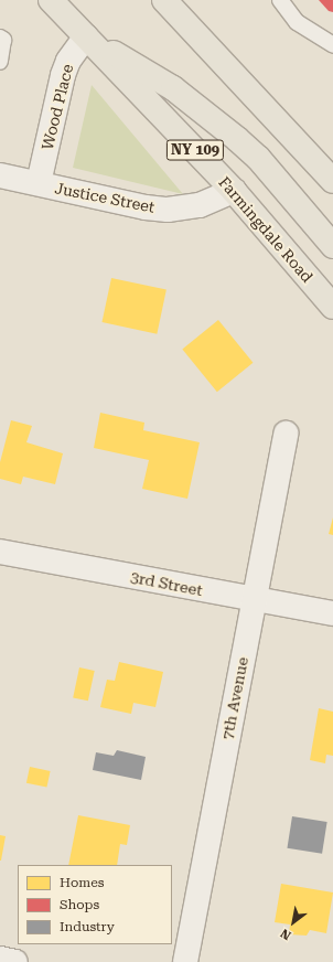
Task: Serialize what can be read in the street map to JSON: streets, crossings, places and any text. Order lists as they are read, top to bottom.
{
  "streets": {
    "main road": ["NY 109", "Farmingdale Road"],
    "street": [
      "Wood Place",
      "Justice Street",
      "3rd Street",
      "7th Avenue"
    ]
  },
  "crossings": [
    ["Wood Place", "Justice Street"],
    ["Wood Place", "Farmingdale Road"],
    ["Justice Street", "Farmingdale Road"],
    ["3rd Street", "7th Avenue"]
  ],
  "legend": ["Homes", "Shops", "Industry"],
  "north": "bottom left"
}
